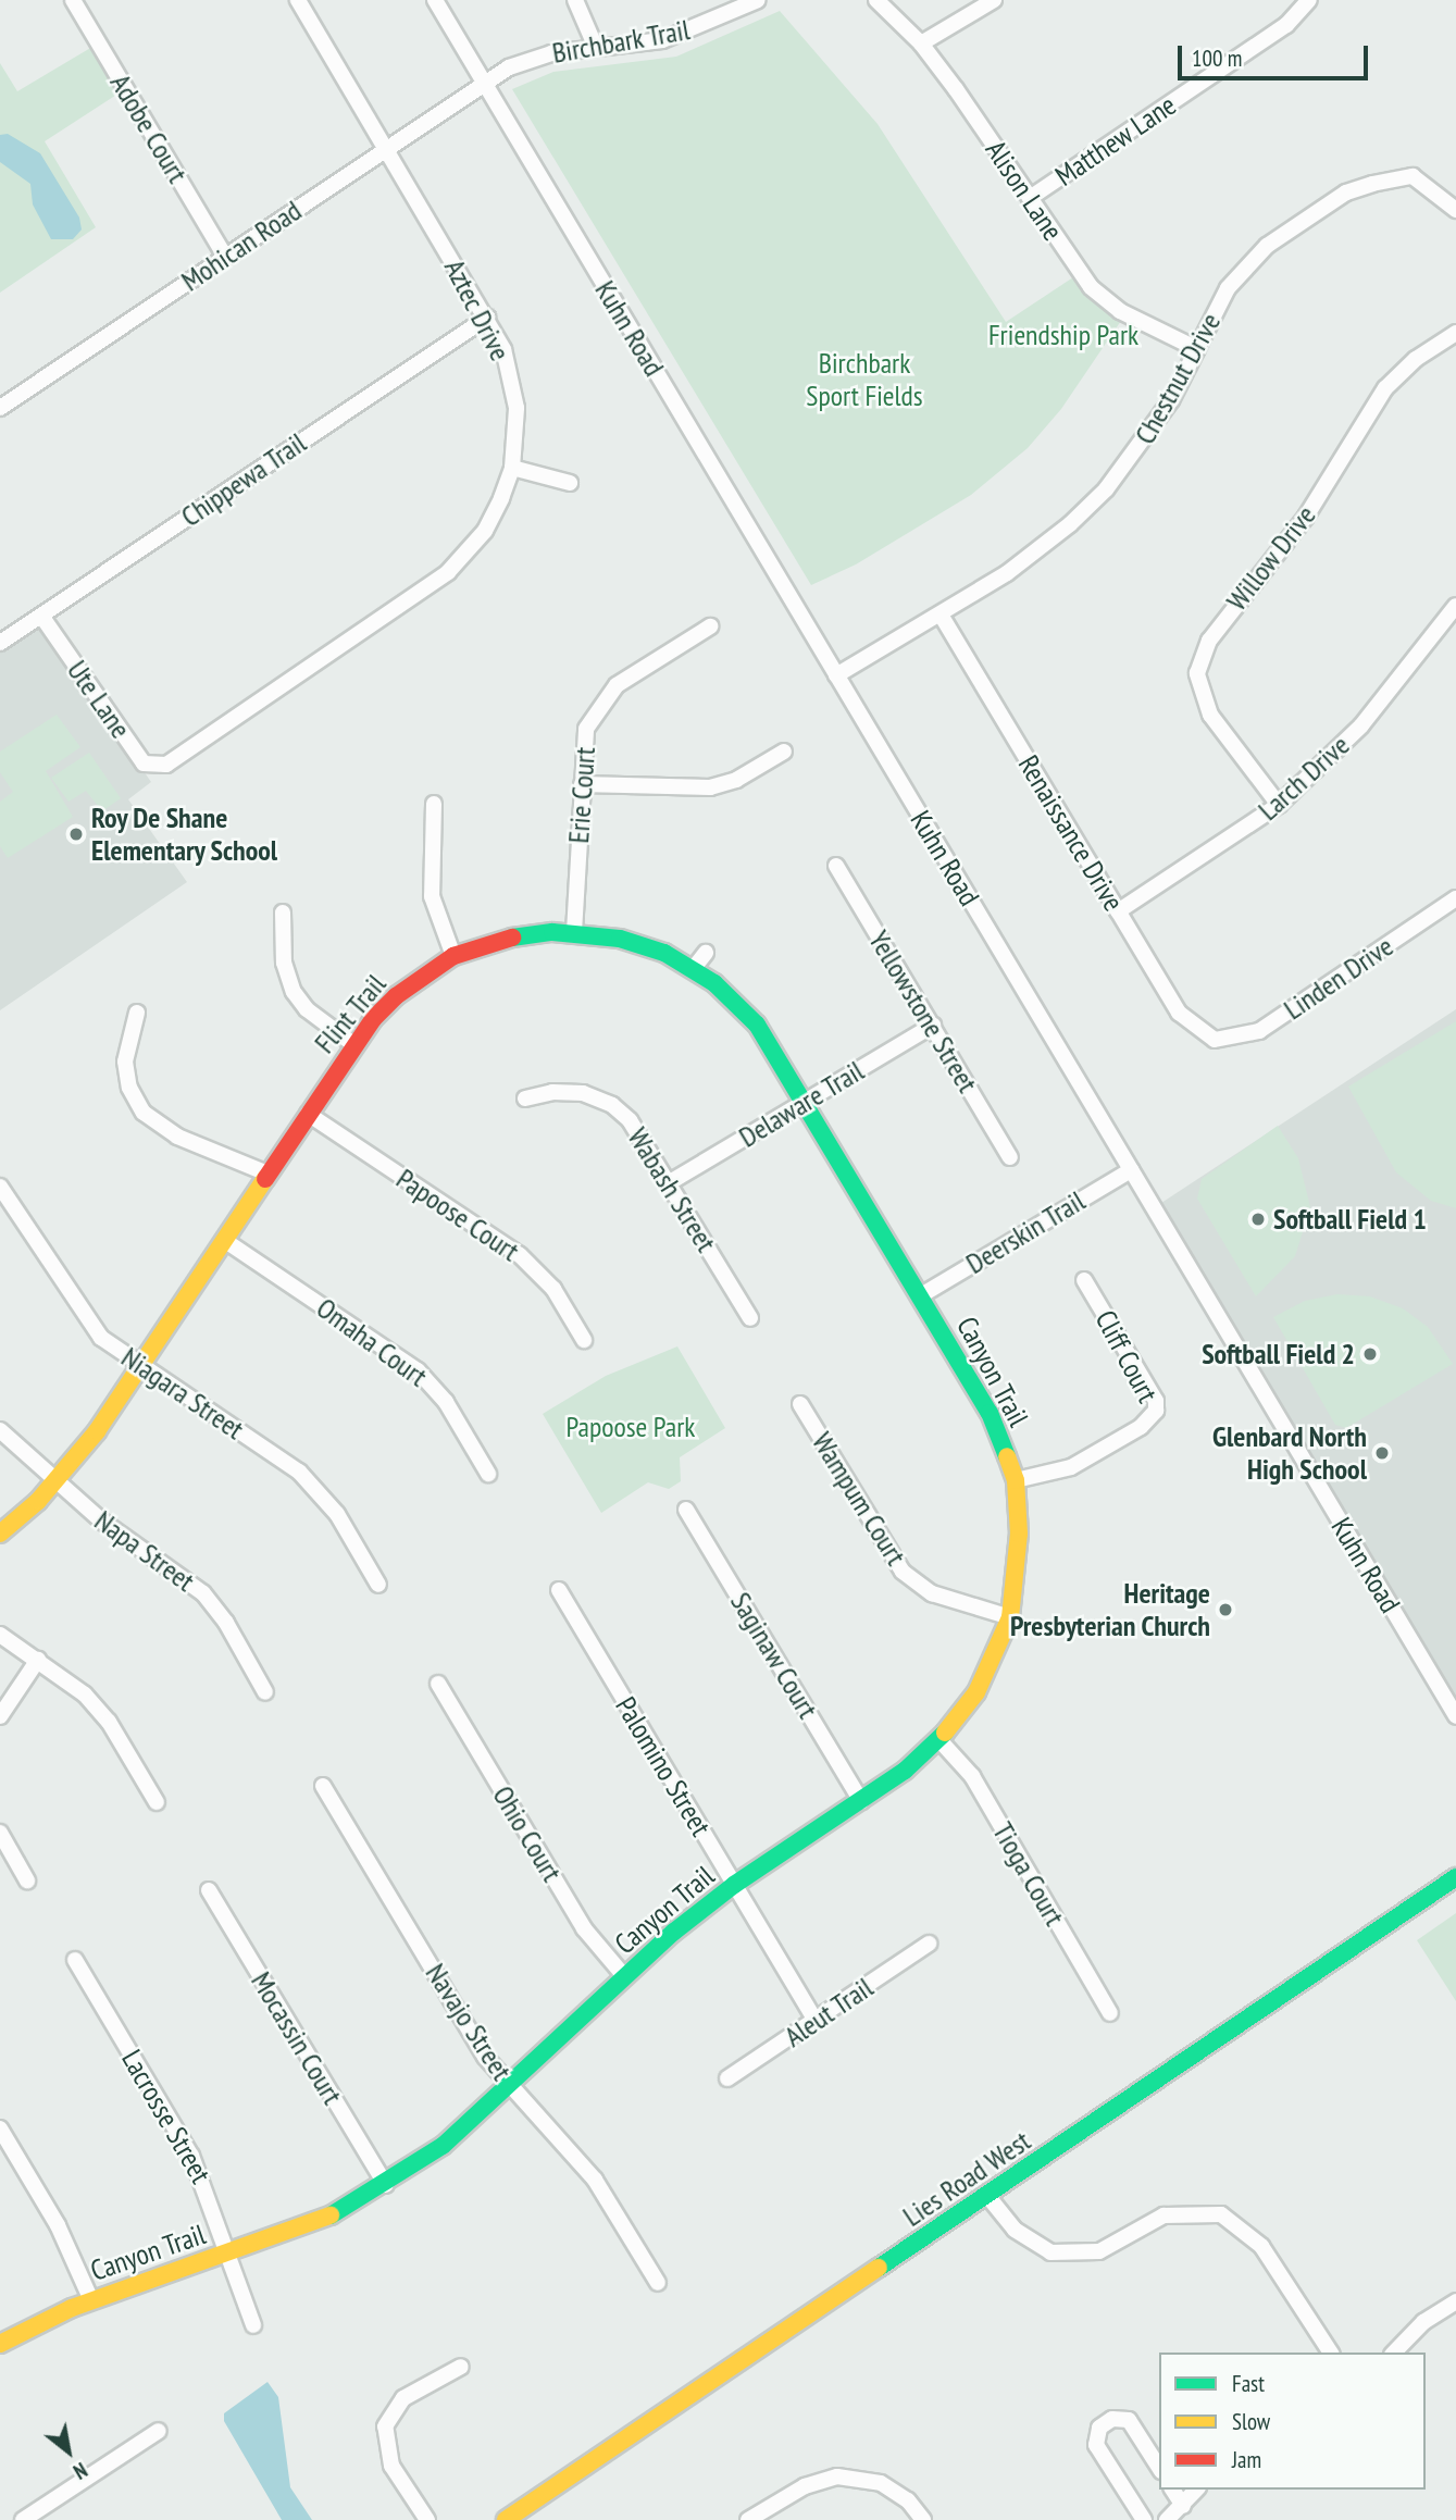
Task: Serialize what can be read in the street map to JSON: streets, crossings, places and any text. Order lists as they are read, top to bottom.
{
  "streets": {
    "street": [
      "Birchbark Trail",
      "Adobe Court",
      "Matthew Lane",
      "Alison Lane",
      "Mohican Road",
      "Aztec Drive",
      "Kuhn Road",
      "Chestnut Drive",
      "Chippewa Trail",
      "Willow Drive",
      "Ute Lane",
      "Larch Drive",
      "Erie Court",
      "Renaissance Drive",
      "Linden Drive",
      "Yellowstone Street",
      "Flint Trail",
      "Delaware Trail",
      "Wabash Street",
      "Papoose Court",
      "Deerskin Trail",
      "Omaha Court",
      "Cliff Court",
      "Canyon Trail",
      "Niagara Street",
      "Wampum Court",
      "Napa Street",
      "Saginaw Court",
      "Palomino Street",
      "Ohio Court",
      "Tioga Court",
      "Aleut Trail",
      "Navajo Street",
      "Mocassin Court",
      "Lacrosse Street",
      "Lies Road West"
    ]
  },
  "crossings": [
    ["Birchbark Trail", "Mohican Road"],
    ["Birchbark Trail", "Kuhn Road"],
    ["Adobe Court", "Mohican Road"],
    ["Matthew Lane", "Alison Lane"],
    ["Alison Lane", "Chestnut Drive"],
    ["Mohican Road", "Aztec Drive"],
    ["Mohican Road", "Kuhn Road"],
    ["Aztec Drive", "Chippewa Trail"],
    ["Aztec Drive", "Ute Lane"],
    ["Kuhn Road", "Chestnut Drive"],
    ["Kuhn Road", "Deerskin Trail"],
    ["Chestnut Drive", "Renaissance Drive"],
    ["Chippewa Trail", "Ute Lane"],
    ["Willow Drive", "Larch Drive"],
    ["Larch Drive", "Renaissance Drive"],
    ["Erie Court", "Flint Trail"],
    ["Renaissance Drive", "Linden Drive"],
    ["Yellowstone Street", "Delaware Trail"],
    ["Flint Trail", "Delaware Trail"],
    ["Flint Trail", "Papoose Court"],
    ["Flint Trail", "Deerskin Trail"],
    ["Flint Trail", "Omaha Court"],
    ["Flint Trail", "Canyon Trail"],
    ["Flint Trail", "Niagara Street"],
    ["Flint Trail", "Napa Street"],
    ["Delaware Trail", "Wabash Street"],
    ["Deerskin Trail", "Canyon Trail"],
    ["Cliff Court", "Canyon Trail"],
    ["Canyon Trail", "Wampum Court"],
    ["Canyon Trail", "Saginaw Court"],
    ["Canyon Trail", "Palomino Street"],
    ["Canyon Trail", "Ohio Court"],
    ["Canyon Trail", "Tioga Court"],
    ["Canyon Trail", "Navajo Street"],
    ["Canyon Trail", "Mocassin Court"],
    ["Canyon Trail", "Lacrosse Street"],
    ["Palomino Street", "Aleut Trail"]
  ],
  "parks": ["Friendship Park", "Birchbark Sport Fields", "Papoose Park"],
  "places": [
    "Roy De Shane Elementary School",
    "Softball Field 1",
    "Softball Field 2",
    "Glenbard North High School",
    "Heritage Presbyterian Church"
  ],
  "legend": ["Fast", "Slow", "Jam"],
  "scale_bar": "100 m",
  "north": "bottom right"
}
